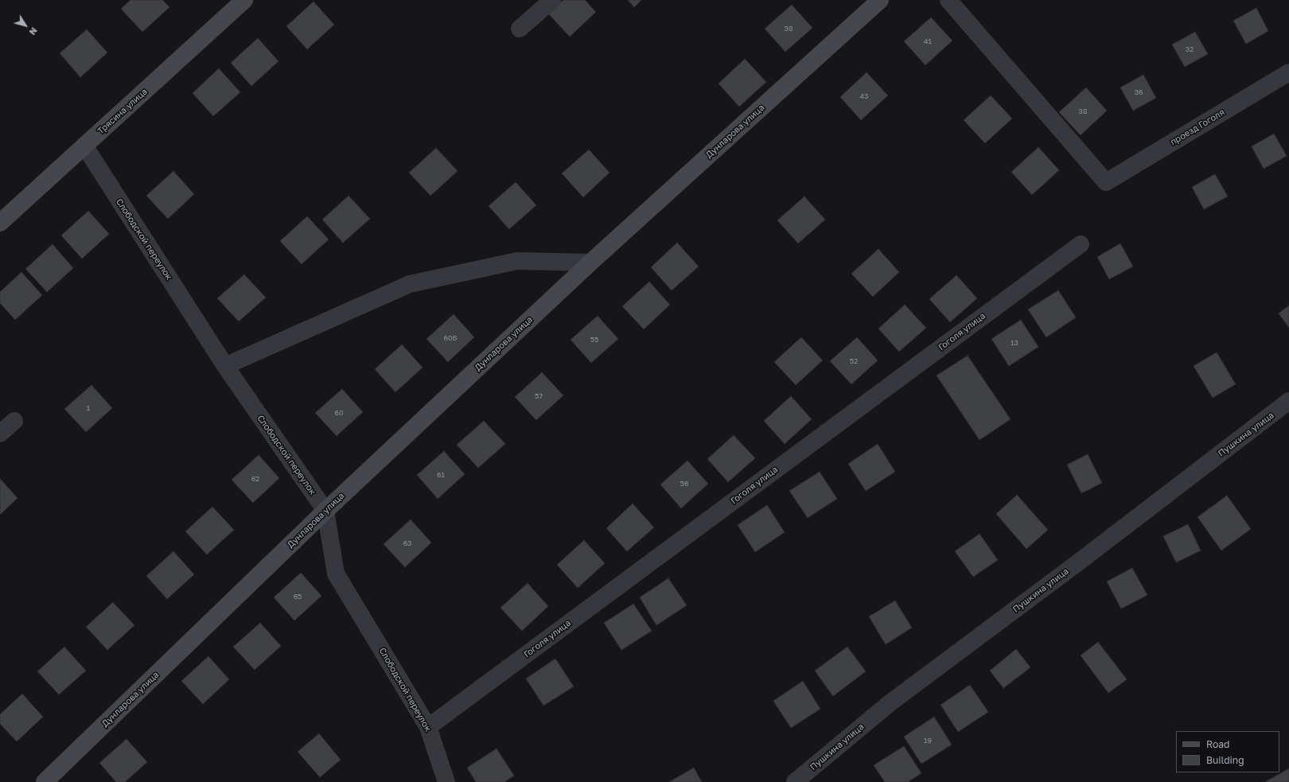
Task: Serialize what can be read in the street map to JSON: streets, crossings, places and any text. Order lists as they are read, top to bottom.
{
  "streets": {
    "street": [
      "Трясина улица",
      "проезд Гоголя",
      "Дунларова улица",
      "Слободской переулок",
      "Гоголя улица",
      "Пушкина улица"
    ]
  },
  "crossings": [
    ["Трясина улица", "Слободской переулок"],
    ["Дунларова улица", "Слободской переулок"],
    ["Слободской переулок", "Гоголя улица"]
  ],
  "house_numbers": [
    "38",
    "41",
    "32",
    "36",
    "43",
    "38",
    "60В",
    "55",
    "13",
    "52",
    "57",
    "1",
    "60",
    "61",
    "62",
    "56",
    "63",
    "65",
    "19"
  ],
  "legend": ["Road", "Building"],
  "north": "bottom right"
}
